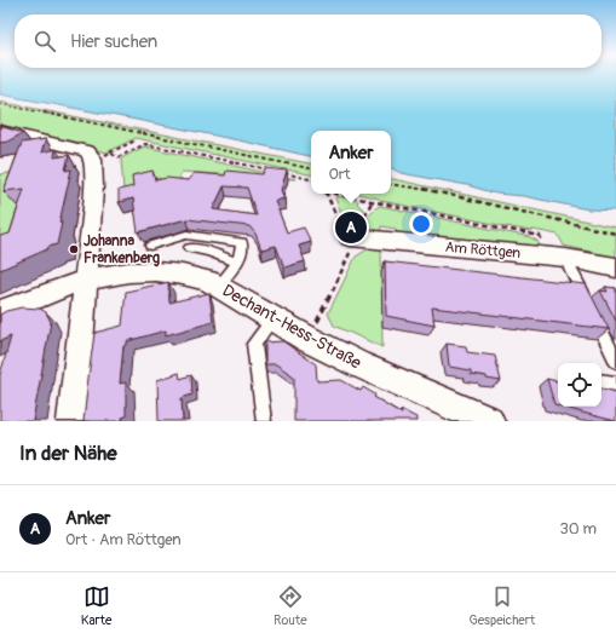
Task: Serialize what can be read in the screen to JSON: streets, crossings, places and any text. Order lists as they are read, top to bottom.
{
  "streets": {
    "street": ["Am Röttgen", "Dechant-Hess-Straße"]
  },
  "places": ["Johanna Frankenberg"],
  "page": {
    "search": "Hier suchen",
    "popup": ["Anker", "Ort"],
    "pins": "A",
    "heading": "In der Nähe",
    "list": [
      {
        "mark": "A",
        "name": "Anker",
        "note": "Ort · Am Röttgen",
        "value": "30 m"
      }
    ],
    "nav": ["Karte", "Route", "Gespeichert"]
  }
}
